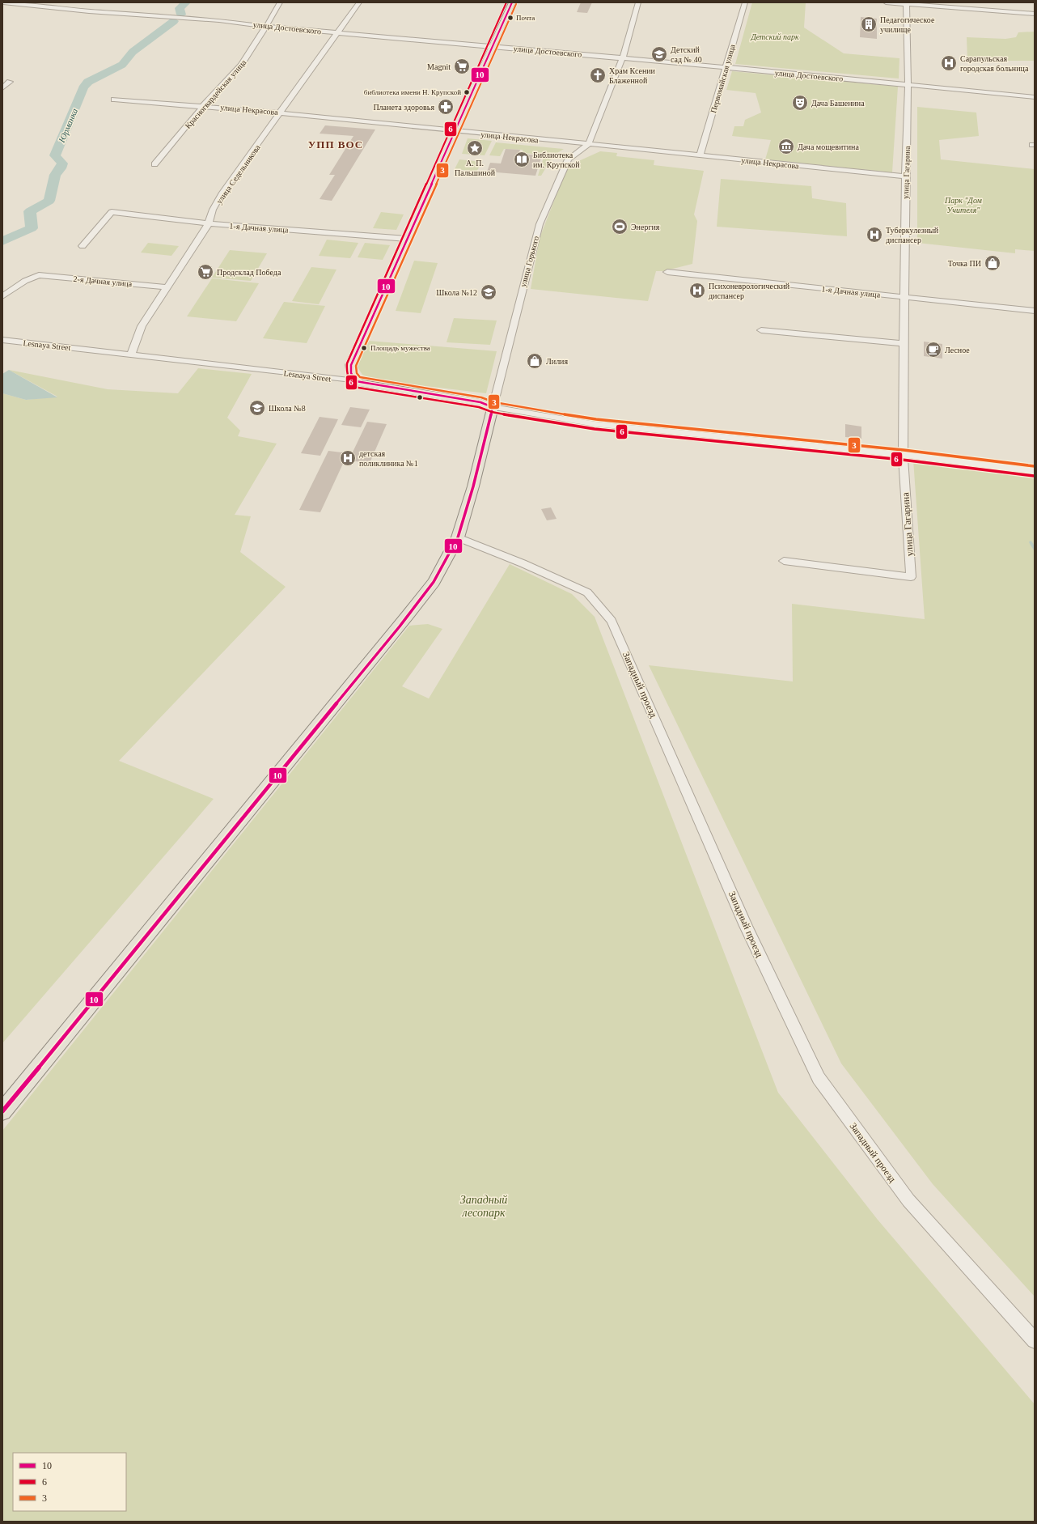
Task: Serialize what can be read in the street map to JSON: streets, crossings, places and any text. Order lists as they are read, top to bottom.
{
  "streets": {
    "main road": ["улица Горького", "Lesnaya Street"],
    "street": [
      "улица Достоевского",
      "Первомайская улица",
      "Красногвардейская улица",
      "улица Некрасова",
      "улица Гагарина",
      "улица Седельникова",
      "1-я Дачная улица",
      "2-я Дачная улица",
      "Западный проезд"
    ]
  },
  "crossings": [
    ["улица Достоевского", "Первомайская улица"],
    ["улица Достоевского", "Красногвардейская улица"],
    ["улица Достоевского", "улица Гагарина"],
    ["улица Достоевского", "улица Седельникова"],
    ["Первомайская улица", "улица Некрасова"],
    ["Красногвардейская улица", "улица Некрасова"],
    ["улица Некрасова", "улица Гагарина"],
    ["улица Некрасова", "улица Седельникова"],
    ["улица Некрасова", "улица Горького"],
    ["улица Гагарина", "1-я Дачная улица"],
    ["улица Гагарина", "Lesnaya Street"],
    ["улица Седельникова", "1-я Дачная улица"],
    ["улица Седельникова", "2-я Дачная улица"],
    ["улица Седельникова", "Lesnaya Street"],
    ["улица Горького", "Lesnaya Street"],
    ["улица Горького", "Западный проезд"]
  ],
  "districts": ["УПП ВОС"],
  "water": ["Юрманка"],
  "parks": ["Детский парк", "Парк \"Дом Учителя\"", "Западный лесопарк"],
  "places": {
    "other": ["Почта", "библиотека имени Н. Крупской", "Площадь мужества"],
    "building": ["Педагогическое училище"],
    "school or university": ["Детский сад № 40", "Школа №12", "Школа №8"],
    "hospital": [
      "Сарапульская городская больница",
      "Туберкулезный диспансер",
      "Психоневрологический диспансер",
      "детская поликлиника №1"
    ],
    "supermarket": ["Magnit", "Продсклад Победа"],
    "church": ["Храм Ксении Блаженной"],
    "theatre": ["Дача Башенина"],
    "pharmacy": ["Планета здоровья"],
    "museum": ["Дача мощевитина"],
    "place": ["А. П. Пальшиной"],
    "library": ["Библиотека им. Крупской"],
    "sports": ["Энергия"],
    "shop": ["Точка ПИ", "Лилия"],
    "cafe": ["Лесное"]
  },
  "lines": ["transit line 10", "transit line 6", "transit line 3"],
  "legend": ["10", "6", "3"]
}
